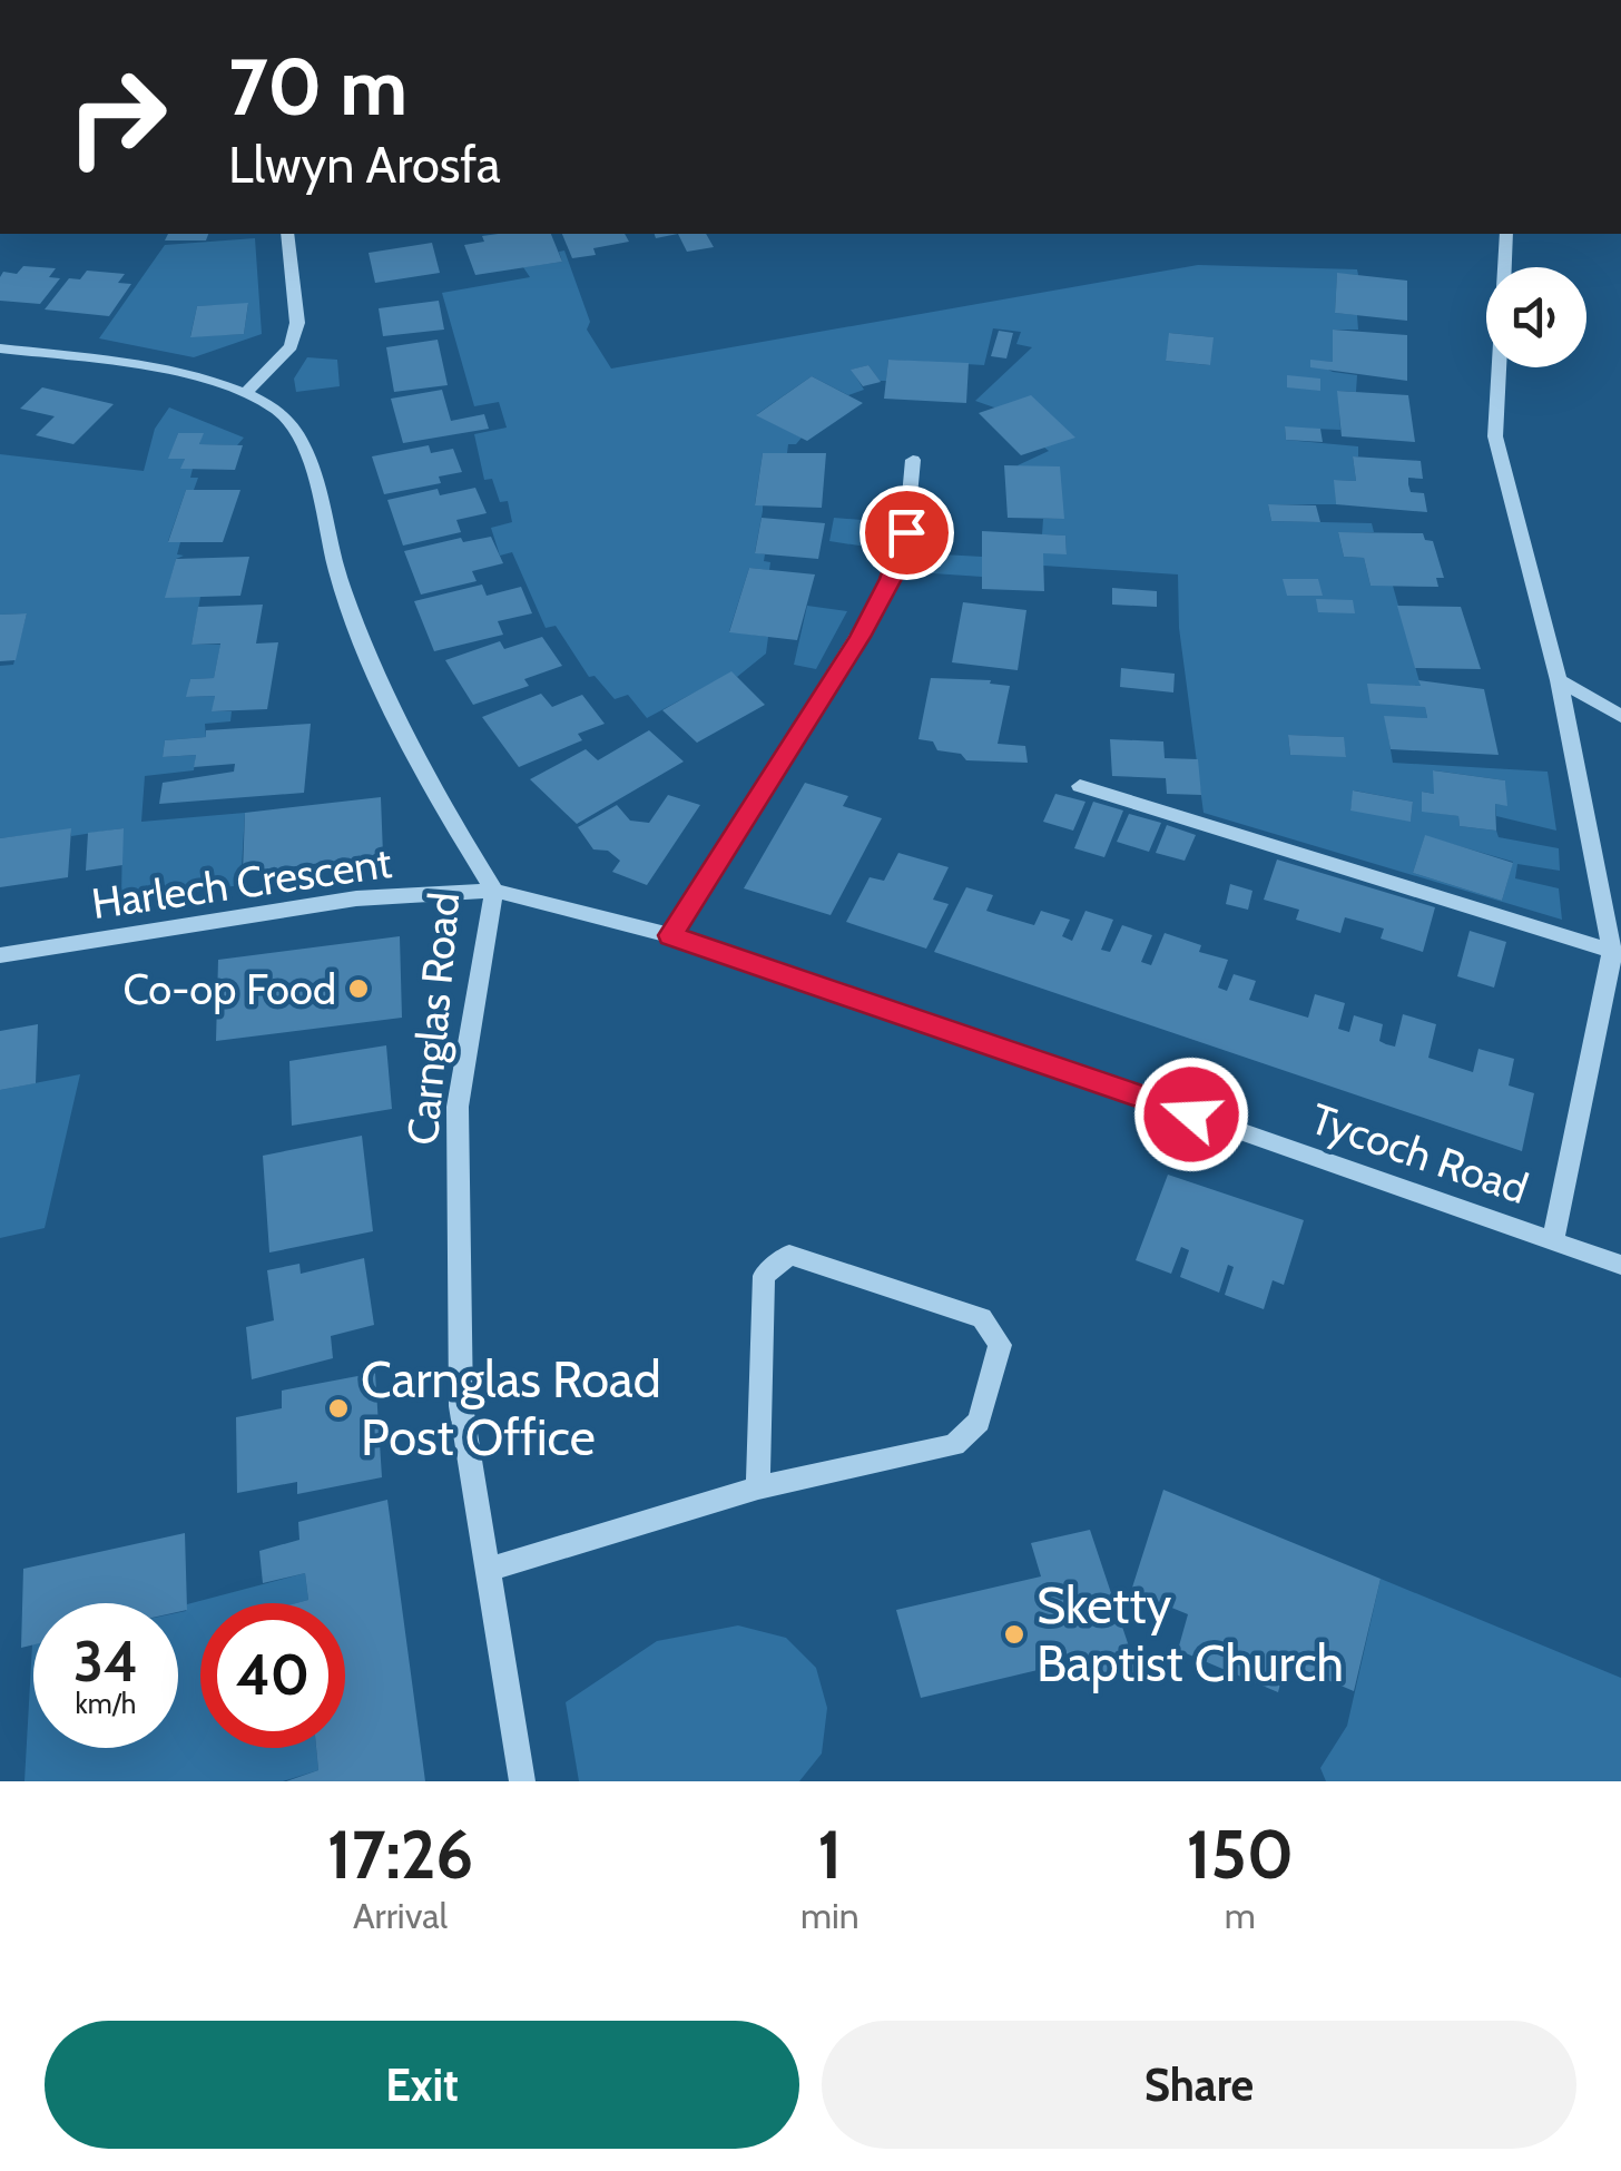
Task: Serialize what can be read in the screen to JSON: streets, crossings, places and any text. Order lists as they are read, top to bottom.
{
  "streets": {
    "street": ["Harlech Crescent", "Carnglas Road", "Tycoch Road"]
  },
  "crossings": [
    ["Harlech Crescent", "Carnglas Road"],
    ["Harlech Crescent", "Tycoch Road"],
    ["Carnglas Road", "Tycoch Road"]
  ],
  "places": ["Co-op Food", "Carnglas Road Post Office", "Sketty Baptist Church"],
  "page": {
    "turn": ["70 m", "Llwyn Arosfa"],
    "speed": "34 km/h",
    "limit": "40",
    "eta": [
      "17:26",
      "Arrival",
      "1",
      "min",
      "150",
      "m"
    ],
    "buttons": ["Exit", "Share"]
  }
}
